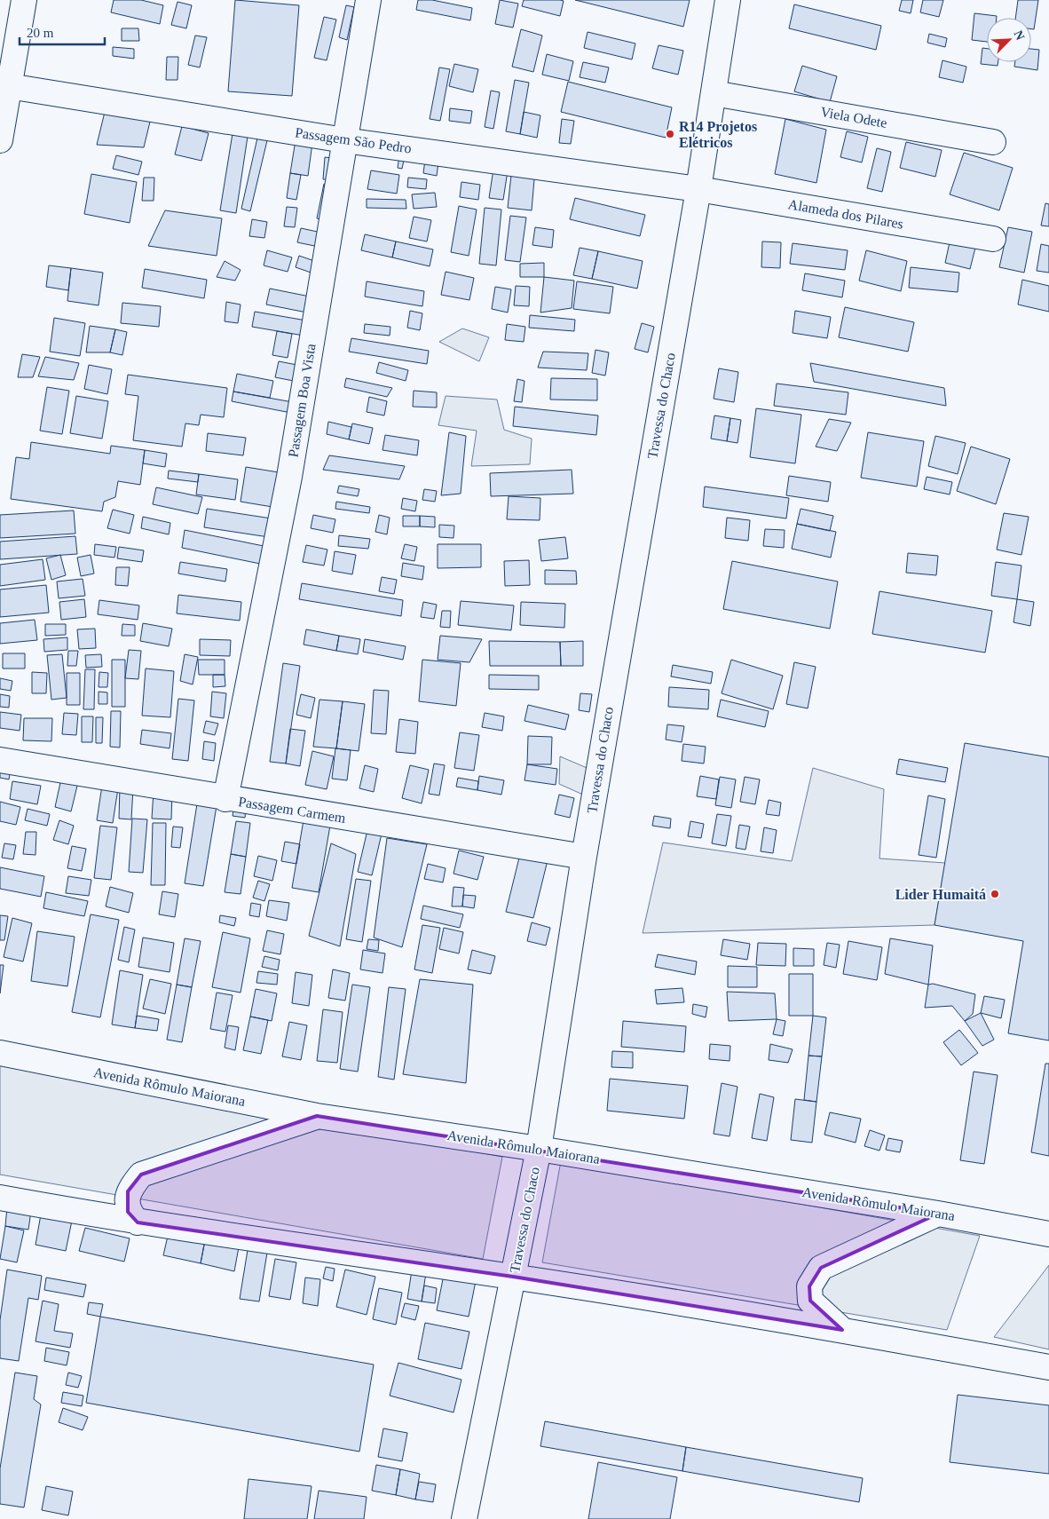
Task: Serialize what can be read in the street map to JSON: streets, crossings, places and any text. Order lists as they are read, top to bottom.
{
  "streets": {
    "street": [
      "Viela Odete",
      "Passagem São Pedro",
      "Alameda dos Pilares",
      "Passagem Boa Vista",
      "Travessa do Chaco",
      "Passagem Carmem",
      "Avenida Rômulo Maiorana"
    ]
  },
  "crossings": [
    ["Viela Odete", "Travessa do Chaco"],
    ["Passagem São Pedro", "Alameda dos Pilares"],
    ["Passagem São Pedro", "Passagem Boa Vista"],
    ["Passagem São Pedro", "Travessa do Chaco"],
    ["Alameda dos Pilares", "Travessa do Chaco"],
    ["Passagem Boa Vista", "Passagem Carmem"],
    ["Travessa do Chaco", "Passagem Carmem"],
    ["Travessa do Chaco", "Avenida Rômulo Maiorana"]
  ],
  "places": ["R14 Projetos Elétricos", "Lider Humaitá"],
  "scale_bar": "20 m",
  "north": "top right"
}
